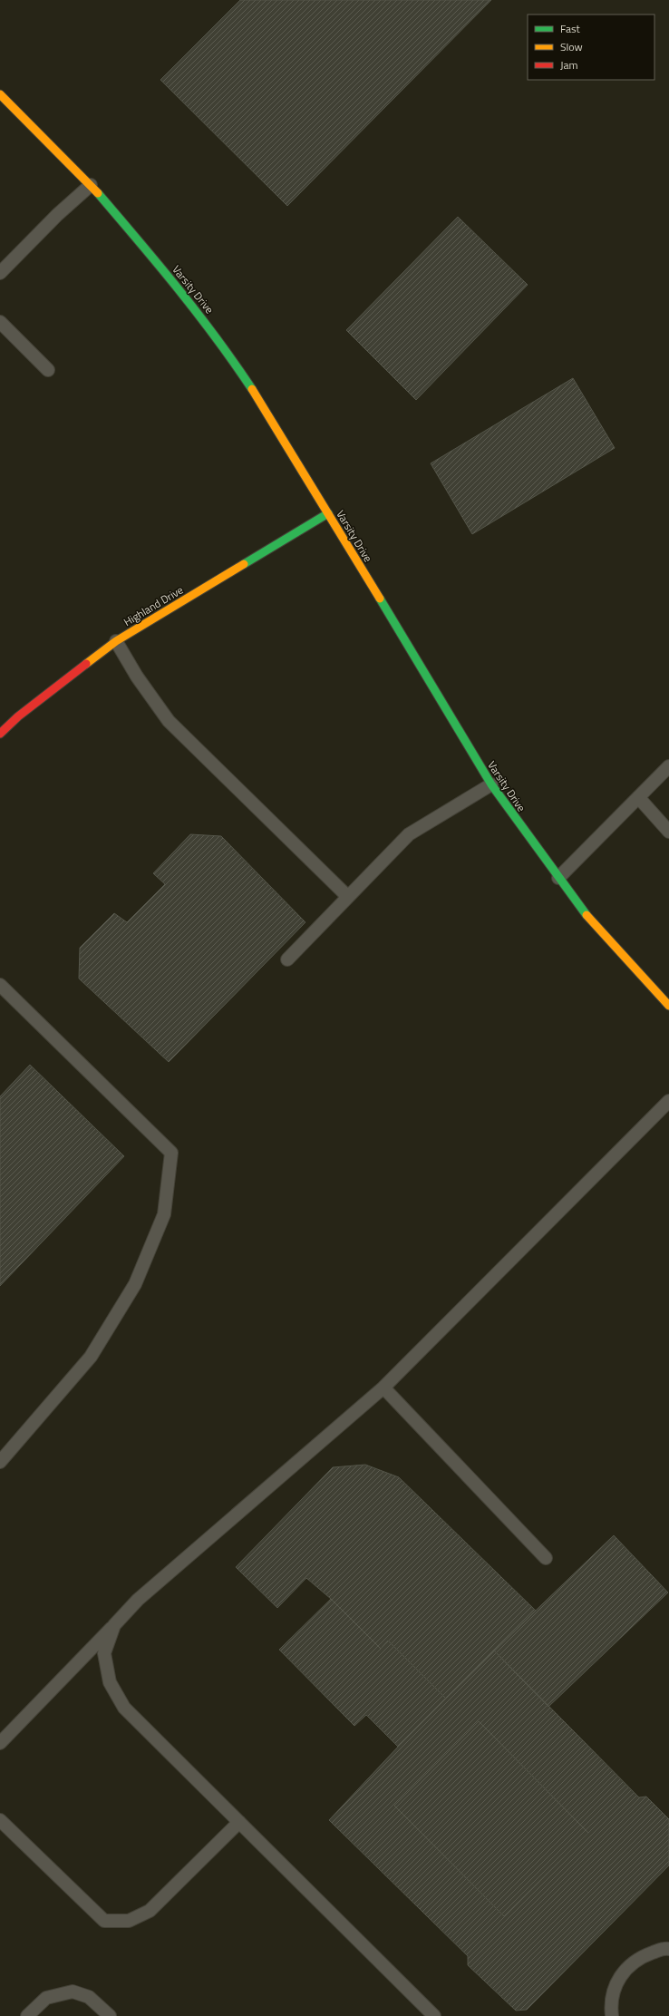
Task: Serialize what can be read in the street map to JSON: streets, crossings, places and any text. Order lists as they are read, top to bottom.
{
  "streets": {
    "street": ["Varsity Drive", "Highland Drive"]
  },
  "crossings": [
    ["Varsity Drive", "Highland Drive"]
  ],
  "legend": ["Fast", "Slow", "Jam"]
}
